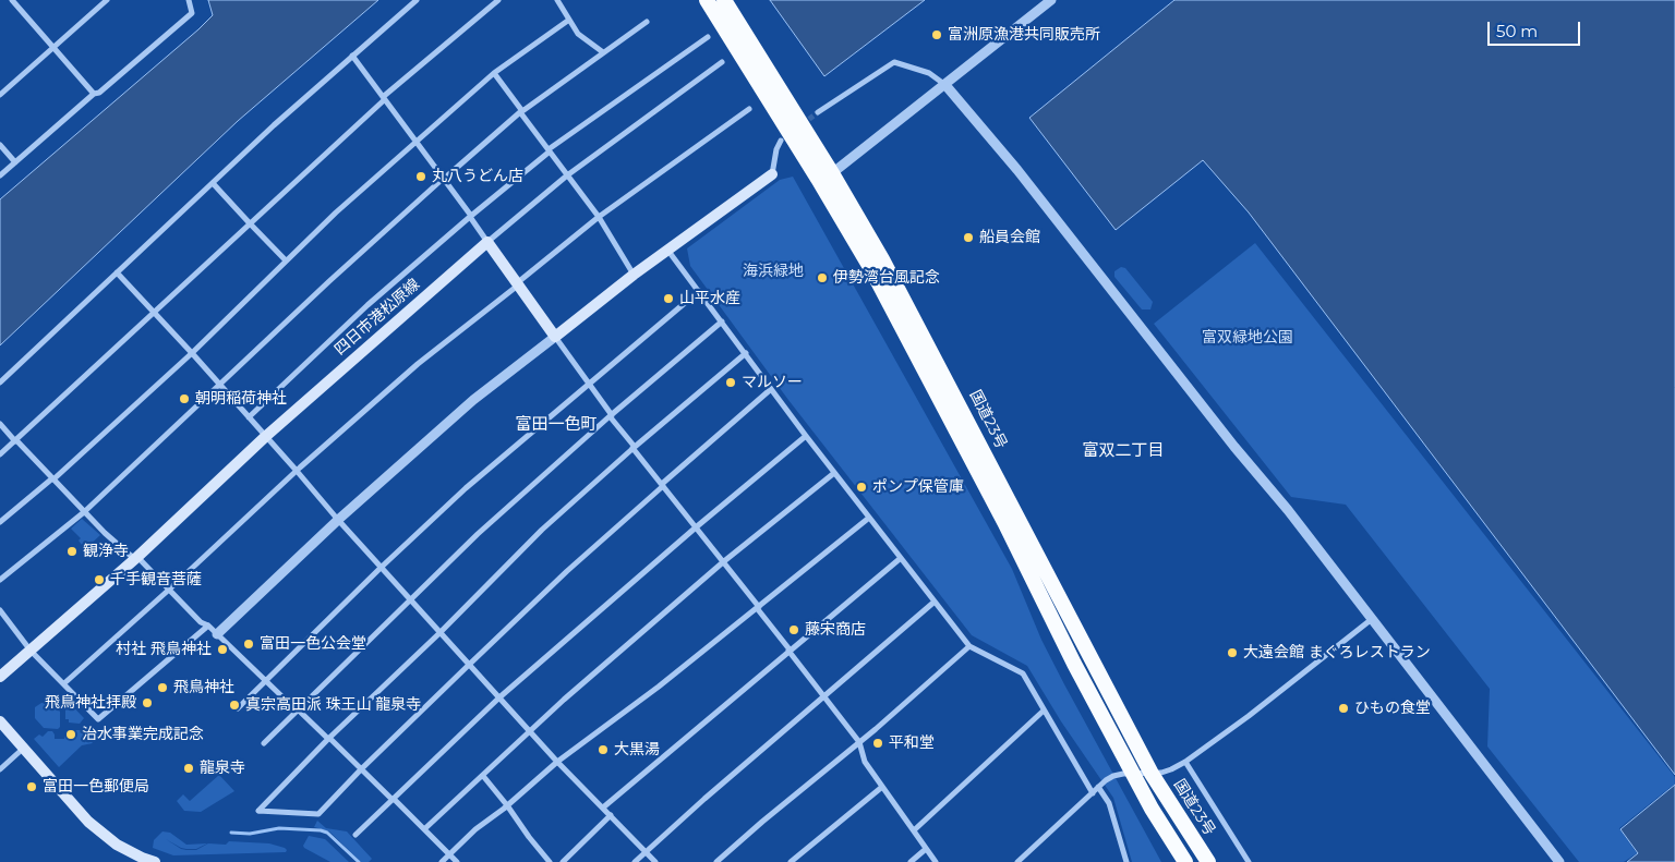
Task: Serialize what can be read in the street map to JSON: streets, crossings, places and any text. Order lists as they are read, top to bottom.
{
  "streets": {
    "highway": ["国道23号"],
    "main road": ["四日市港松原線"]
  },
  "districts": ["富田一色町", "富双二丁目"],
  "parks": ["海浜緑地", "富双緑地公園"],
  "places": [
    "富洲原漁港共同販売所",
    "丸八うどん店",
    "船員会館",
    "伊勢湾台風記念",
    "山平水産",
    "マルソー",
    "朝明稲荷神社",
    "ポンプ保管庫",
    "観浄寺",
    "千手観音菩薩",
    "藤宋商店",
    "富田一色公会堂",
    "村社 飛鳥神社",
    "大遠会館 まぐろレストラン",
    "飛鳥神社",
    "飛鳥神社拝殿",
    "真宗高田派 珠王山 龍泉寺",
    "ひもの食堂",
    "治水事業完成記念",
    "平和堂",
    "大黒湯",
    "龍泉寺",
    "富田一色郵便局"
  ],
  "scale_bar": "50 m"
}
